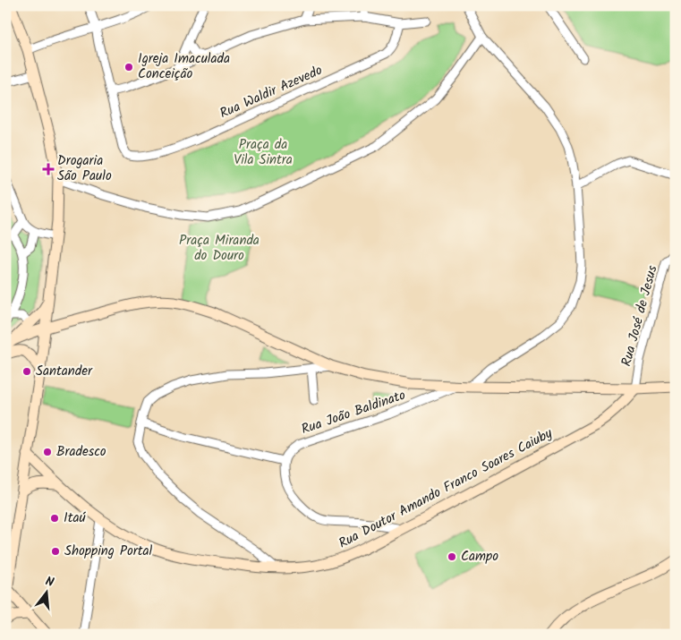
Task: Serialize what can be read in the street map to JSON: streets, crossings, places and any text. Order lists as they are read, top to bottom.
{
  "streets": {
    "street": [
      "Rua Waldir Azevedo",
      "Rua José de Jesus",
      "Rua João Baldinato",
      "Rua Doutor Amando Franco Soares Caiuby"
    ]
  },
  "crossings": [
    ["Rua José de Jesus", "Rua Doutor Amando Franco Soares Caiuby"]
  ],
  "parks": ["Praça da Vila Sintra", "Praça Miranda do Douro"],
  "places": {
    "other": [
      "Igreja Imaculada Conceição",
      "Santander",
      "Bradesco",
      "Itaú",
      "Shopping Portal",
      "Campo"
    ],
    "health": ["Drogaria São Paulo"]
  },
  "north": "top"
}
